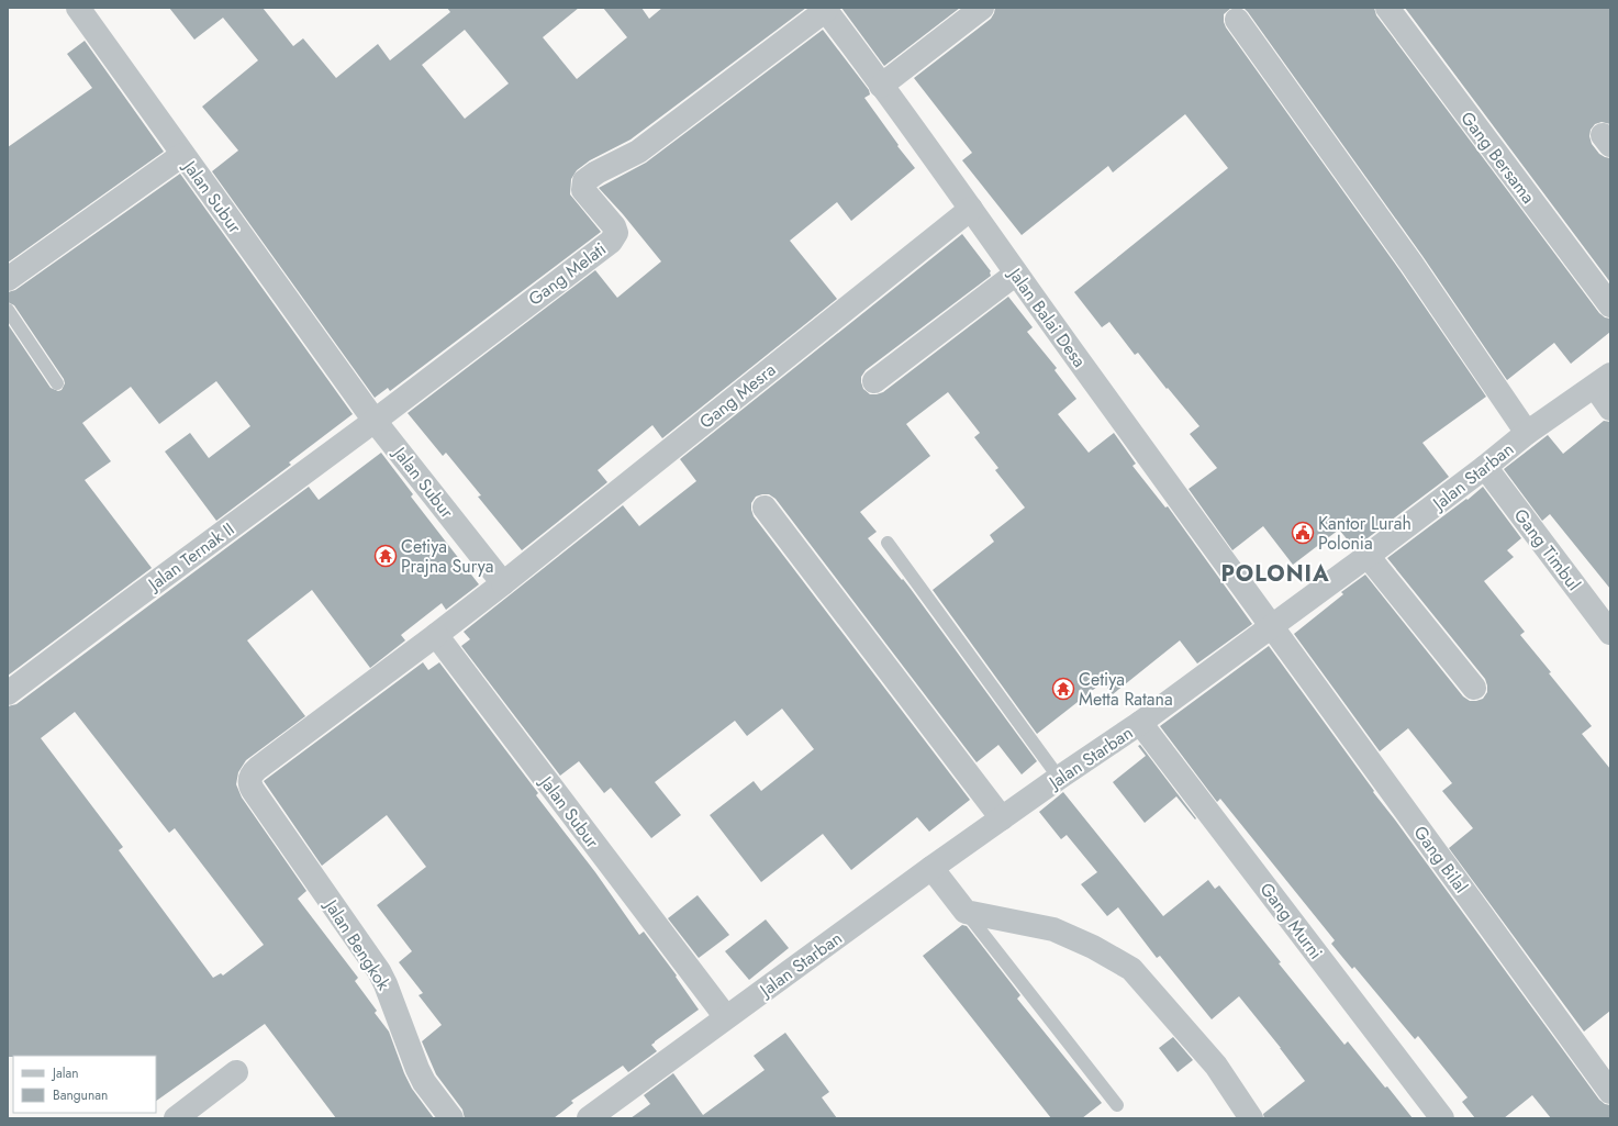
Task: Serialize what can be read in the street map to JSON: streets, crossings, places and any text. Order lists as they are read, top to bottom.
{
  "streets": {
    "street": [
      "Gang Bersama",
      "Jalan Subur",
      "Gang Melati",
      "Jalan Balai Desa",
      "Gang Mesra",
      "Jalan Starban",
      "Gang Timbul",
      "Jalan Ternak II",
      "Gang Bilal",
      "Gang Murni",
      "Jalan Bengkok"
    ]
  },
  "crossings": [
    ["Jalan Subur", "Gang Melati"],
    ["Jalan Subur", "Gang Mesra"],
    ["Jalan Subur", "Jalan Starban"],
    ["Jalan Subur", "Jalan Ternak II"],
    ["Jalan Subur", "Jalan Bengkok"],
    ["Gang Melati", "Jalan Balai Desa"],
    ["Gang Melati", "Jalan Ternak II"],
    ["Jalan Balai Desa", "Gang Mesra"],
    ["Jalan Balai Desa", "Jalan Starban"],
    ["Jalan Balai Desa", "Gang Bilal"],
    ["Jalan Starban", "Gang Timbul"],
    ["Jalan Starban", "Gang Bilal"],
    ["Jalan Starban", "Gang Murni"]
  ],
  "districts": ["POLONIA"],
  "places": {
    "public building": ["Kantor Lurah Polonia"],
    "temple": ["Cetiya Prajna Surya", "Cetiya Metta Ratana"]
  },
  "legend": ["Jalan", "Bangunan"]
}
